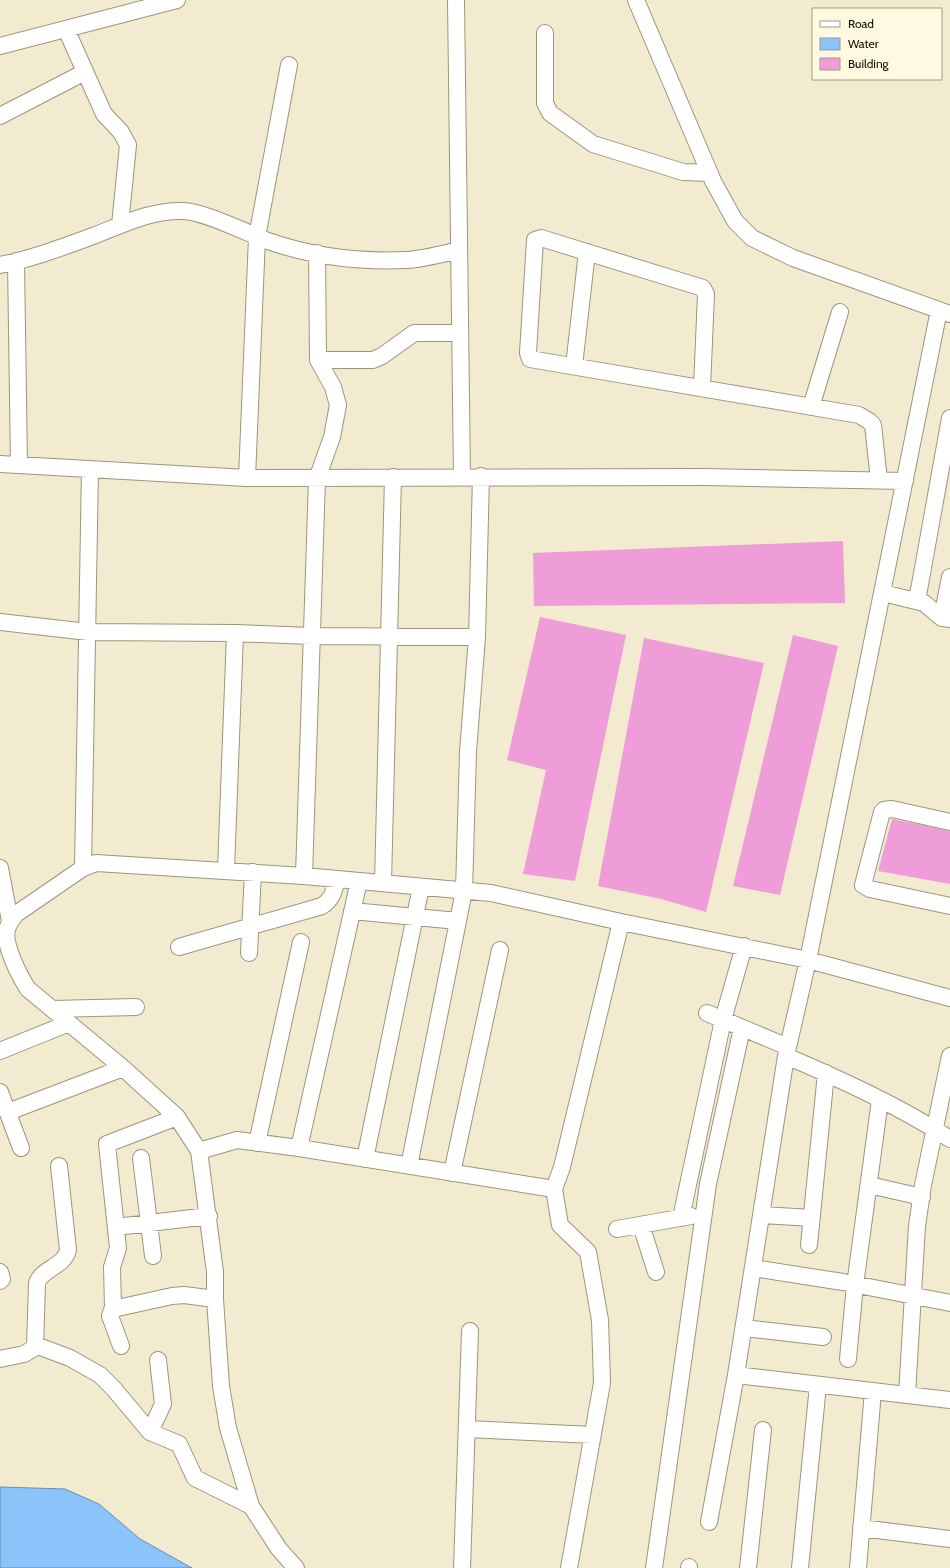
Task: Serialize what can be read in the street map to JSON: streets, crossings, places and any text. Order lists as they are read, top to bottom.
{
  "legend": ["Road", "Water", "Building"]
}
